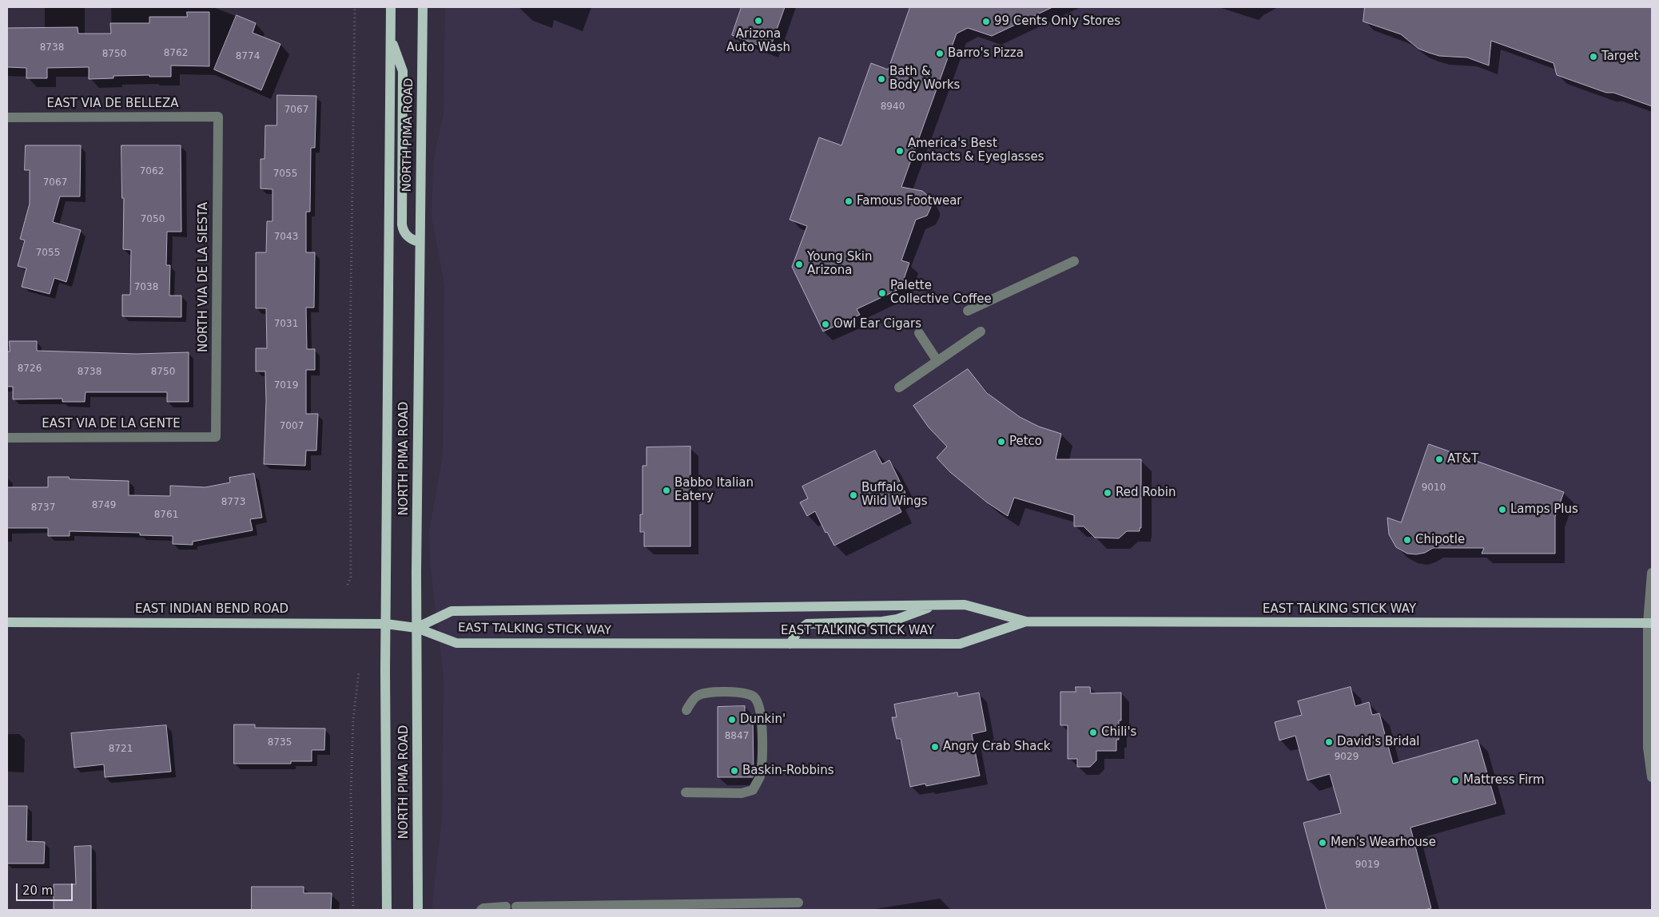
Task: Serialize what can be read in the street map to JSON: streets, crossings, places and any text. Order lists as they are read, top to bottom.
{
  "streets": {
    "main road": ["NORTH PIMA ROAD", "EAST INDIAN BEND ROAD", "EAST TALKING STICK WAY"],
    "street": ["EAST VIA DE BELLEZA", "NORTH VIA DE LA SIESTA", "EAST VIA DE LA GENTE"]
  },
  "crossings": [
    ["EAST VIA DE BELLEZA", "NORTH VIA DE LA SIESTA"],
    ["NORTH PIMA ROAD", "EAST INDIAN BEND ROAD"],
    ["NORTH PIMA ROAD", "EAST TALKING STICK WAY"],
    ["NORTH VIA DE LA SIESTA", "EAST VIA DE LA GENTE"],
    ["EAST INDIAN BEND ROAD", "EAST TALKING STICK WAY"]
  ],
  "places": [
    "Arizona Auto Wash",
    "99 Cents Only Stores",
    "Barro's Pizza",
    "Target",
    "Bath & Body Works",
    "America's Best Contacts & Eyeglasses",
    "Famous Footwear",
    "Young Skin Arizona",
    "Palette Collective Coffee",
    "Owl Ear Cigars",
    "Petco",
    "AT&T",
    "Babbo Italian Eatery",
    "Red Robin",
    "Buffalo Wild Wings",
    "Lamps Plus",
    "Chipotle",
    "Dunkin'",
    "Chili's",
    "David's Bridal",
    "Angry Crab Shack",
    "Baskin-Robbins",
    "Mattress Firm",
    "Men's Wearhouse"
  ],
  "house_numbers": [
    "8738",
    "8762",
    "8750",
    "8774",
    "8940",
    "7067",
    "7062",
    "7055",
    "7067",
    "7050",
    "7043",
    "7055",
    "7038",
    "7031",
    "8726",
    "8738",
    "8750",
    "7019",
    "7007",
    "9010",
    "8773",
    "8749",
    "8737",
    "8761",
    "8847",
    "8735",
    "8721",
    "9029",
    "9019"
  ],
  "scale_bar": "20 m"
}
